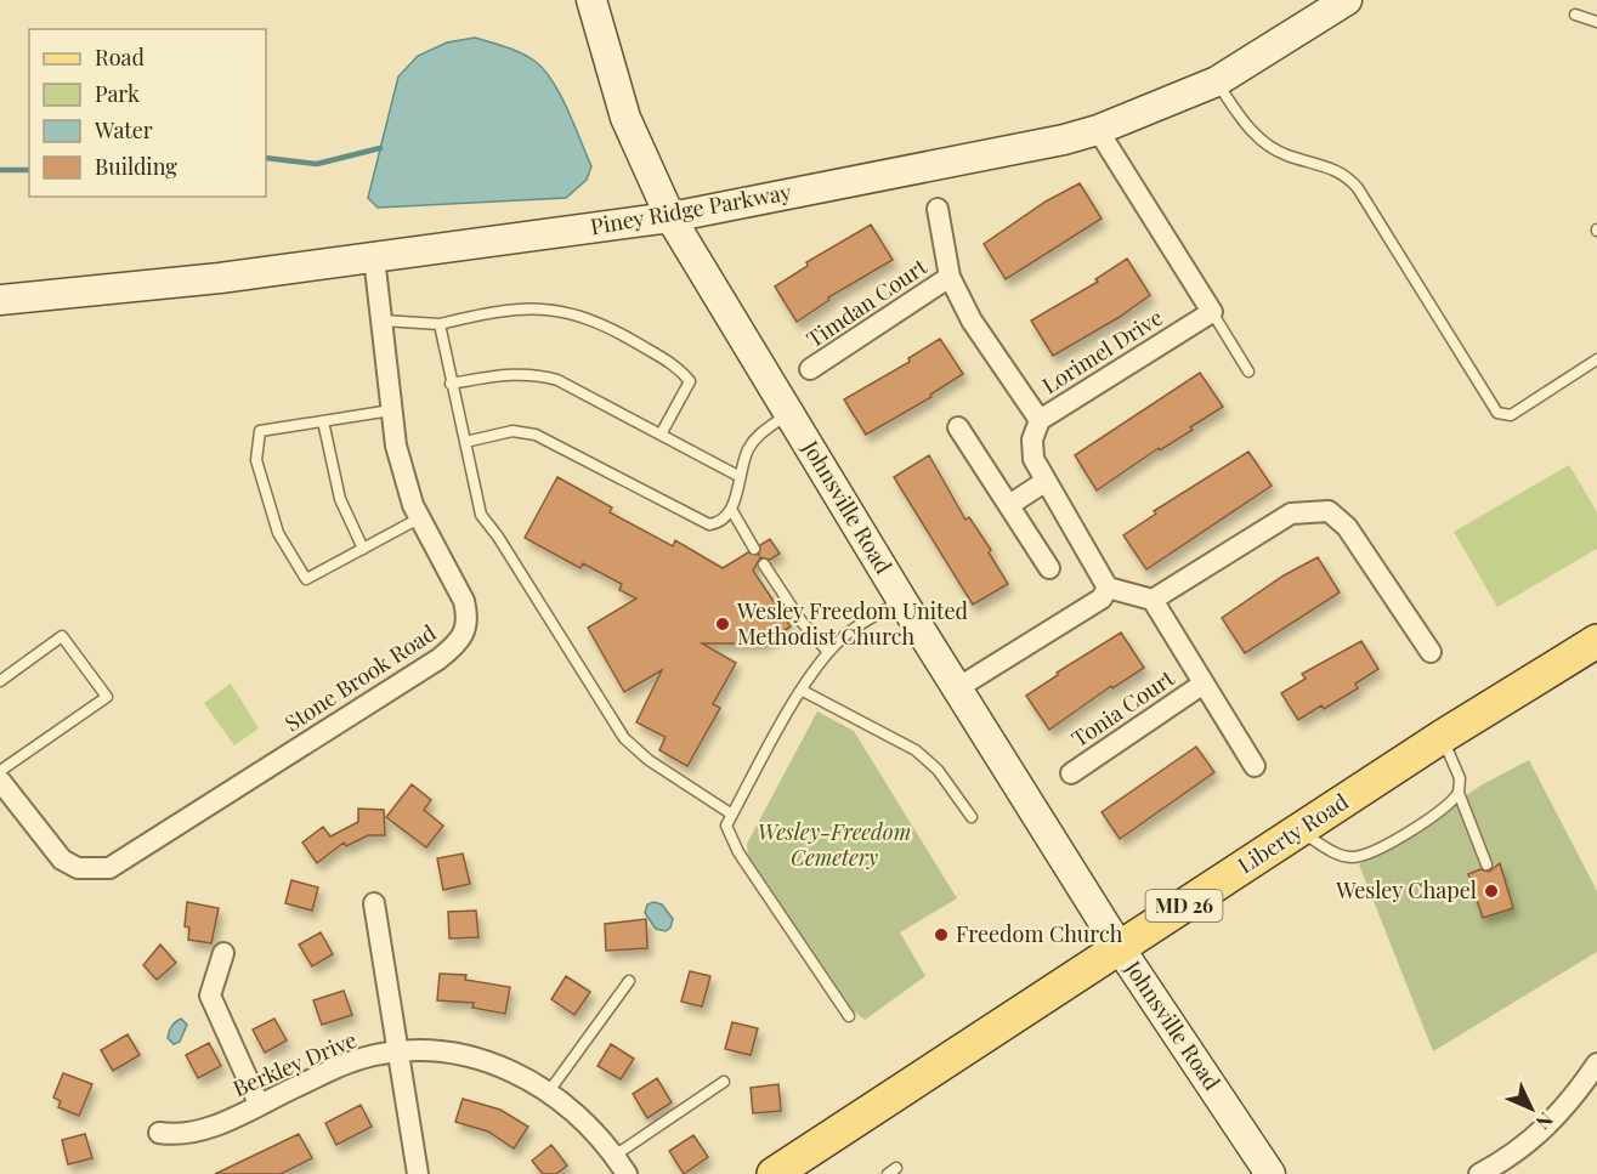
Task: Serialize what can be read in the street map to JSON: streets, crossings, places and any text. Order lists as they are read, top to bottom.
{
  "streets": {
    "main road": ["Liberty Road", "MD 26"],
    "street": [
      "Piney Ridge Parkway",
      "Timdan Court",
      "Lorimel Drive",
      "Johnsville Road",
      "Stone Brook Road",
      "Tonia Court",
      "Berkley Drive"
    ]
  },
  "crossings": [
    ["Piney Ridge Parkway", "Johnsville Road"],
    ["Piney Ridge Parkway", "Stone Brook Road"],
    ["Timdan Court", "Lorimel Drive"],
    ["Johnsville Road", "Liberty Road"]
  ],
  "parks": ["Wesley-Freedom Cemetery"],
  "places": ["Wesley Freedom United Methodist Church", "Wesley Chapel", "Freedom Church"],
  "legend": [
    "Road",
    "Park",
    "Water",
    "Building"
  ],
  "north": "bottom right"
}
